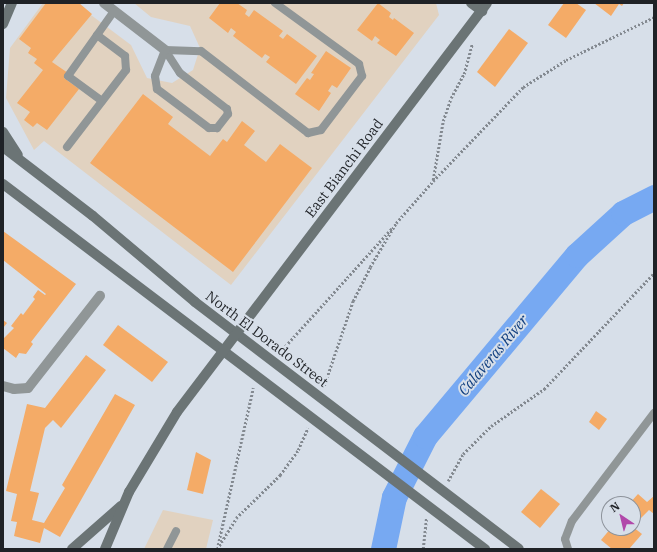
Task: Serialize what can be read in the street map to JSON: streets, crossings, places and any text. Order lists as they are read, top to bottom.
{
  "streets": {
    "main road": ["East Bianchi Road", "North El Dorado Street"]
  },
  "water": ["Calaveras River"],
  "north": "top left"
}
